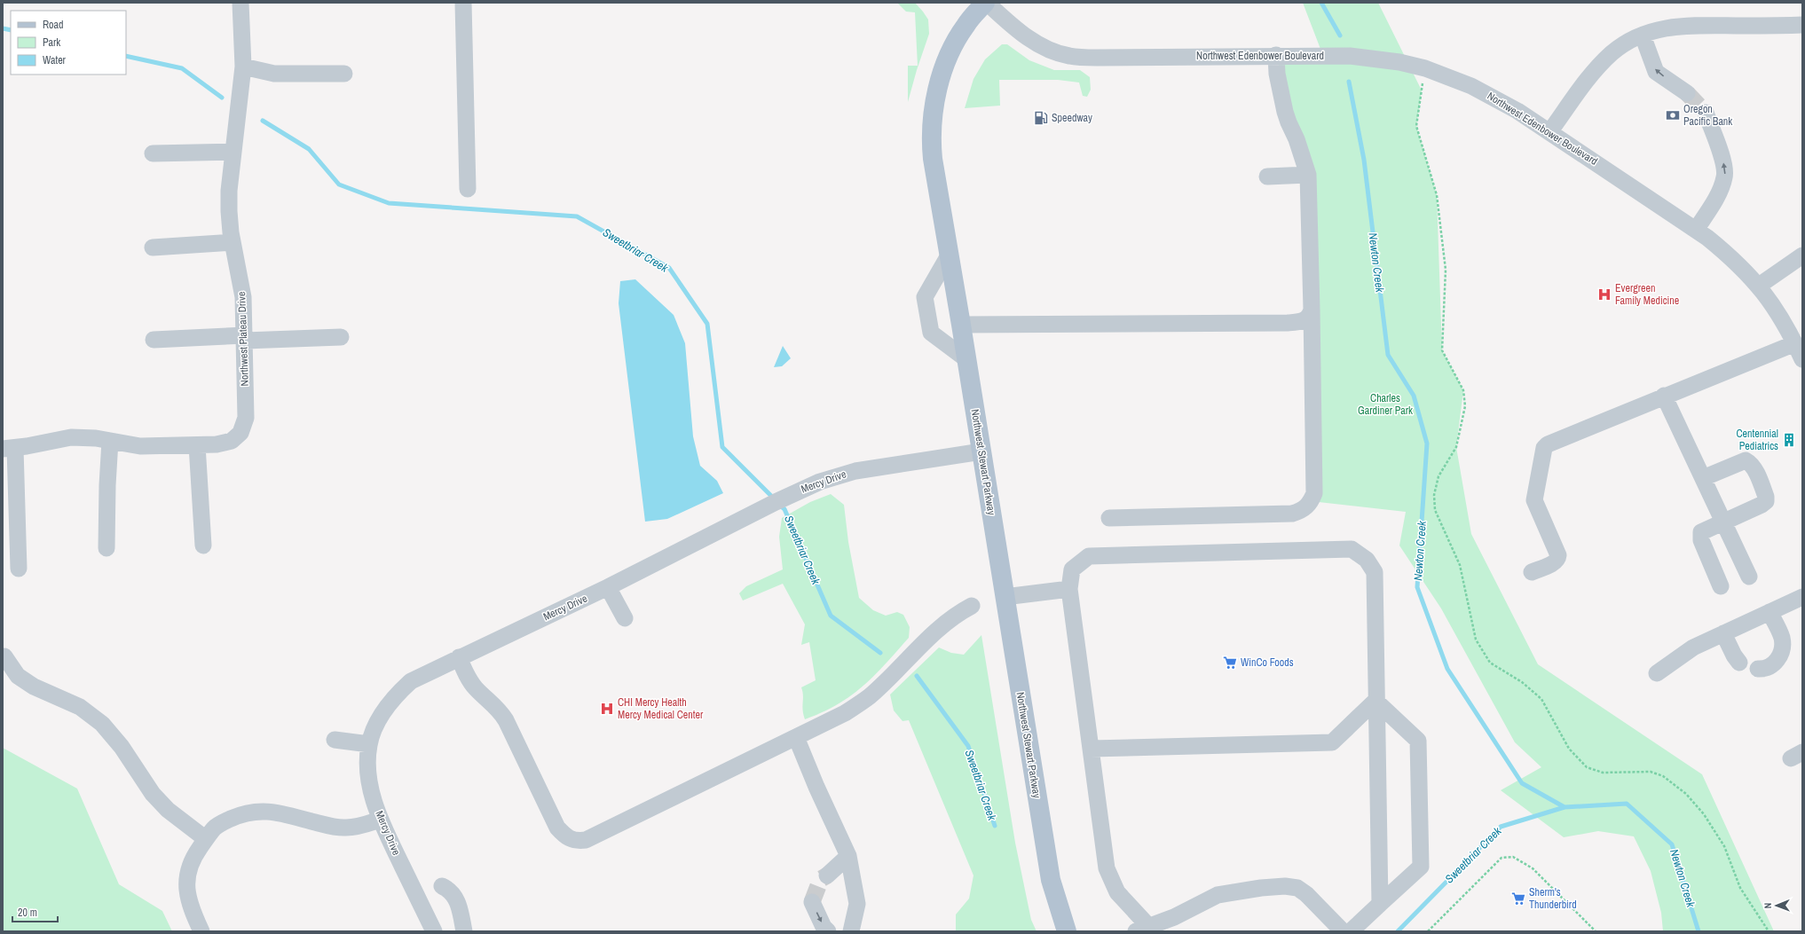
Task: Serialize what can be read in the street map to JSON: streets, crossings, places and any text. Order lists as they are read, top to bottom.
{
  "streets": {
    "main road": ["Northwest Stewart Parkway"],
    "street": ["Northwest Edenbower Boulevard", "Northwest Plateau Drive", "Mercy Drive"]
  },
  "crossings": [
    ["Northwest Edenbower Boulevard", "Northwest Stewart Parkway"],
    ["Northwest Stewart Parkway", "Mercy Drive"]
  ],
  "water": ["Sweetbriar Creek", "Newton Creek"],
  "parks": ["Charles Gardiner Park"],
  "places": {
    "bank": ["Oregon Pacific Bank"],
    "fuel station": ["Speedway"],
    "hospital": ["Evergreen Family Medicine", "CHI Mercy Health Mercy Medical Center"],
    "building": ["Centennial Pediatrics"],
    "supermarket": ["WinCo Foods", "Sherm's Thunderbird"]
  },
  "legend": ["Road", "Park", "Water"],
  "scale_bar": "20 m",
  "north": "left"
}
